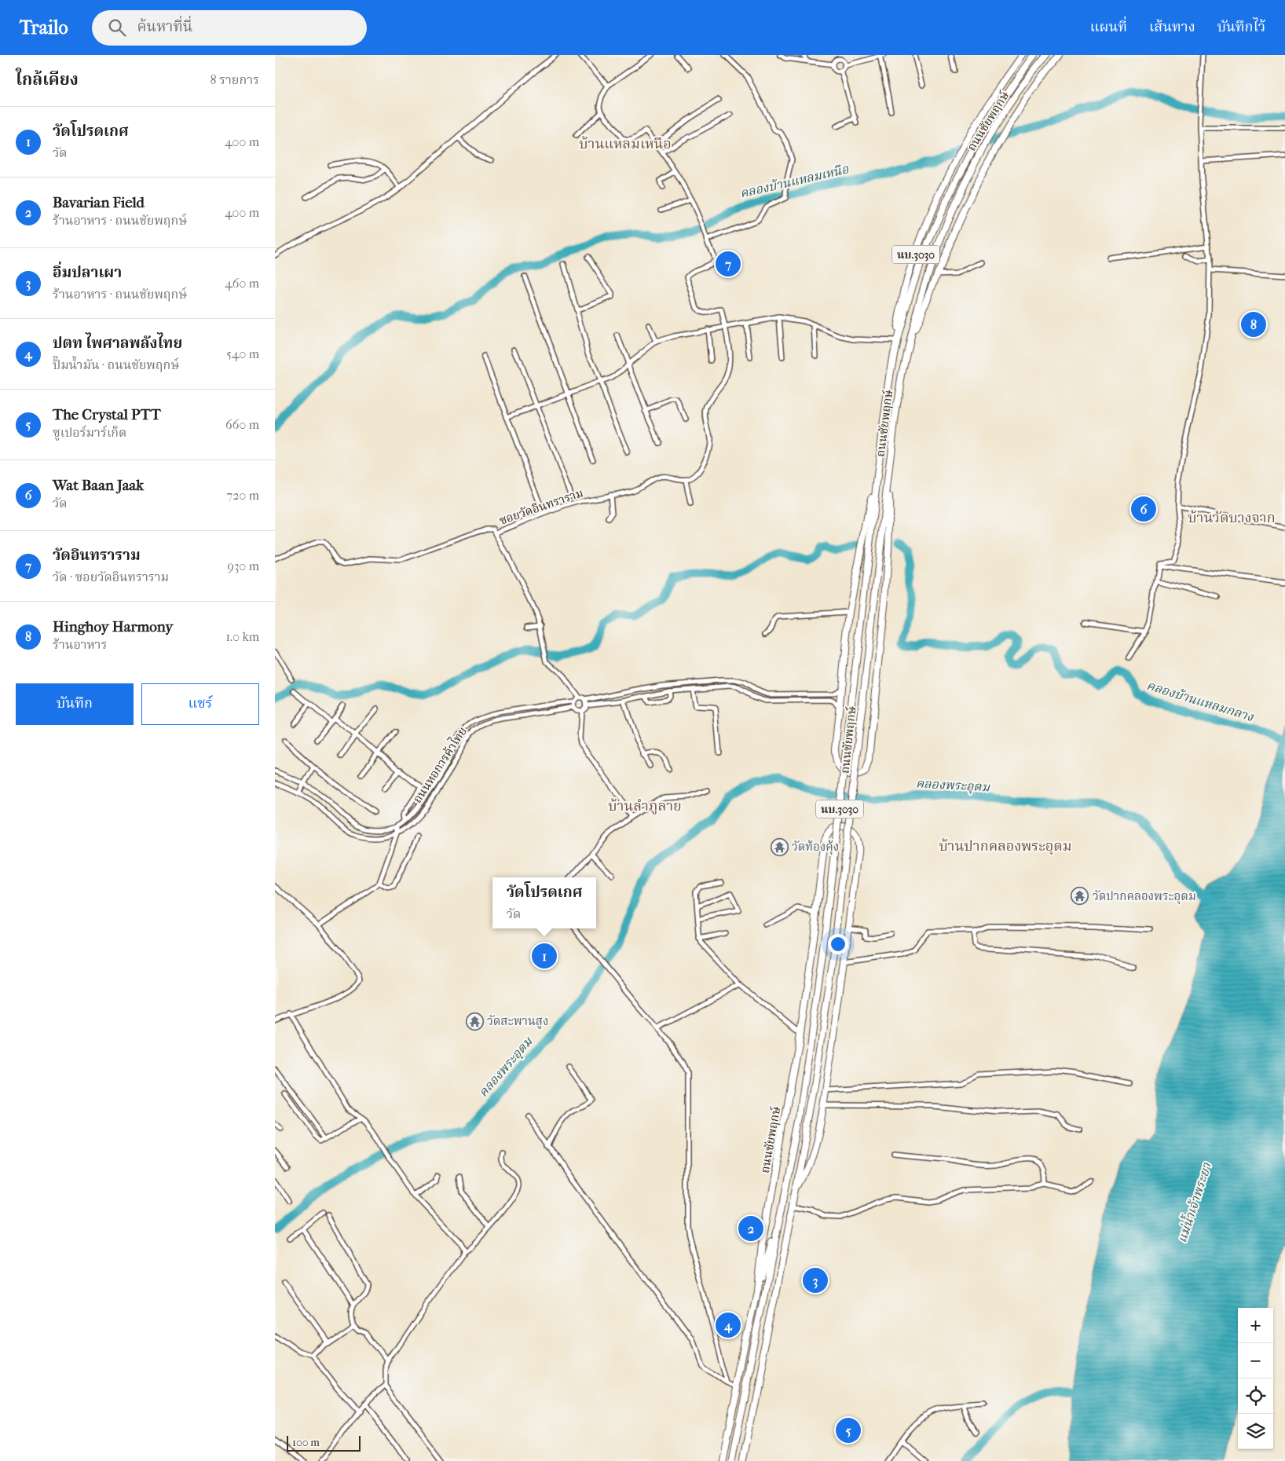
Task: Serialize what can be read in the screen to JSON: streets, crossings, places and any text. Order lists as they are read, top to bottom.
{
  "streets": {
    "main road": ["ถนนชัยพฤกษ์", "นบ.3030"],
    "street": ["ซอยวัดอินทราราม", "ถนนหอการค้าไทย"]
  },
  "districts": [
    "บ้านแหลมเหนือ",
    "บ้านวัดบางจาก",
    "บ้านลำภูลาย",
    "บ้านปากคลองพระอุดม"
  ],
  "water": [
    "คลองบ้านแหลมเหนือ",
    "คลองบ้านแหลมกลาง",
    "คลองพระอุดม",
    "แม่น้ำเจ้าพระยา"
  ],
  "places": {
    "temple": ["วัดท้องคุ้ง", "วัดปากคลองพระอุดม", "วัดสะพานสูง"]
  },
  "scale_bar": "100 m",
  "page": {
    "header": "Trailo",
    "search": "ค้นหาที่นี่",
    "nav": ["แผนที่", "เส้นทาง", "บันทึกไว้"],
    "heading": ["ใกล้เคียง", "8 รายการ"],
    "list": [
      {
        "mark": "1",
        "name": "วัดโปรดเกศ",
        "note": "วัด",
        "value": "400 m"
      },
      {
        "mark": "2",
        "name": "Bavarian Field",
        "note": "ร้านอาหาร · ถนนชัยพฤกษ์",
        "value": "400 m"
      },
      {
        "mark": "3",
        "name": "อิ่มปลาเผา",
        "note": "ร้านอาหาร · ถนนชัยพฤกษ์",
        "value": "460 m"
      },
      {
        "mark": "4",
        "name": "ปตท ไพศาลพลังไทย",
        "note": "ปั๊มน้ำมัน · ถนนชัยพฤกษ์",
        "value": "540 m"
      },
      {
        "mark": "5",
        "name": "The Crystal PTT",
        "note": "ซูเปอร์มาร์เก็ต",
        "value": "660 m"
      },
      {
        "mark": "6",
        "name": "Wat Baan Jaak",
        "note": "วัด",
        "value": "720 m"
      },
      {
        "mark": "7",
        "name": "วัดอินทราราม",
        "note": "วัด · ซอยวัดอินทราราม",
        "value": "930 m"
      },
      {
        "mark": "8",
        "name": "Hinghoy Harmony",
        "note": "ร้านอาหาร",
        "value": "1.0 km"
      }
    ],
    "pins": [
      "7",
      "8",
      "6",
      "1",
      "2",
      "3",
      "4",
      "5"
    ],
    "buttons": ["บันทึก", "แชร์"],
    "popup": ["วัดโปรดเกศ", "วัด"],
    "map_buttons": ["+", "−"],
    "scale": "100 m"
  }
}
